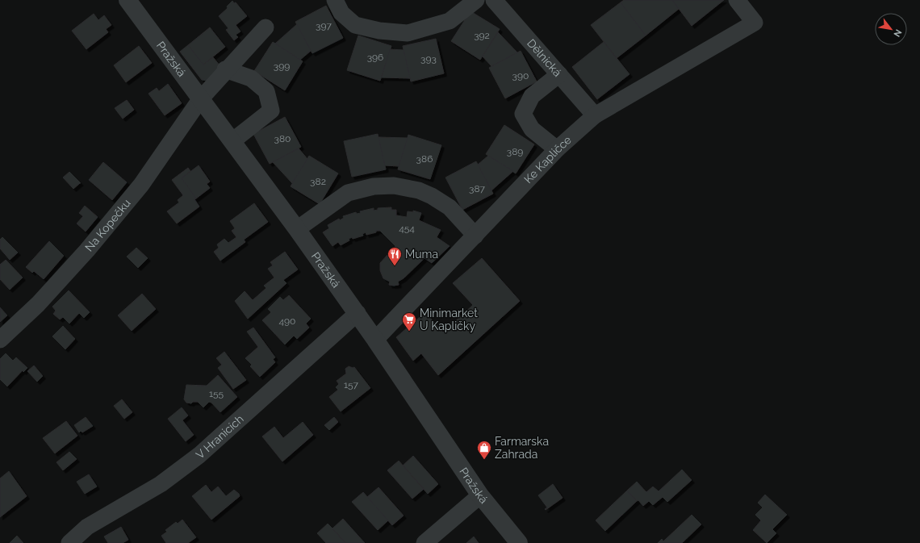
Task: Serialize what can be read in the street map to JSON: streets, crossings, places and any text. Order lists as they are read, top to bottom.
{
  "streets": {
    "street": [
      "Dělnická",
      "Pražská",
      "Ke Kapličce",
      "Na Kopečku",
      "V Hranicích"
    ]
  },
  "crossings": [
    ["Dělnická", "Ke Kapličce"],
    ["Pražská", "Ke Kapličce"],
    ["Pražská", "Na Kopečku"],
    ["Pražská", "V Hranicích"]
  ],
  "places": {
    "restaurant": ["Muma"],
    "supermarket": ["Minimarket U Kapličky"],
    "shop": ["Farmarska Zahrada"]
  },
  "house_numbers": [
    "397",
    "392",
    "396",
    "393",
    "399",
    "390",
    "380",
    "389",
    "386",
    "382",
    "387",
    "454",
    "490",
    "157",
    "155"
  ],
  "north": "bottom right"
}
